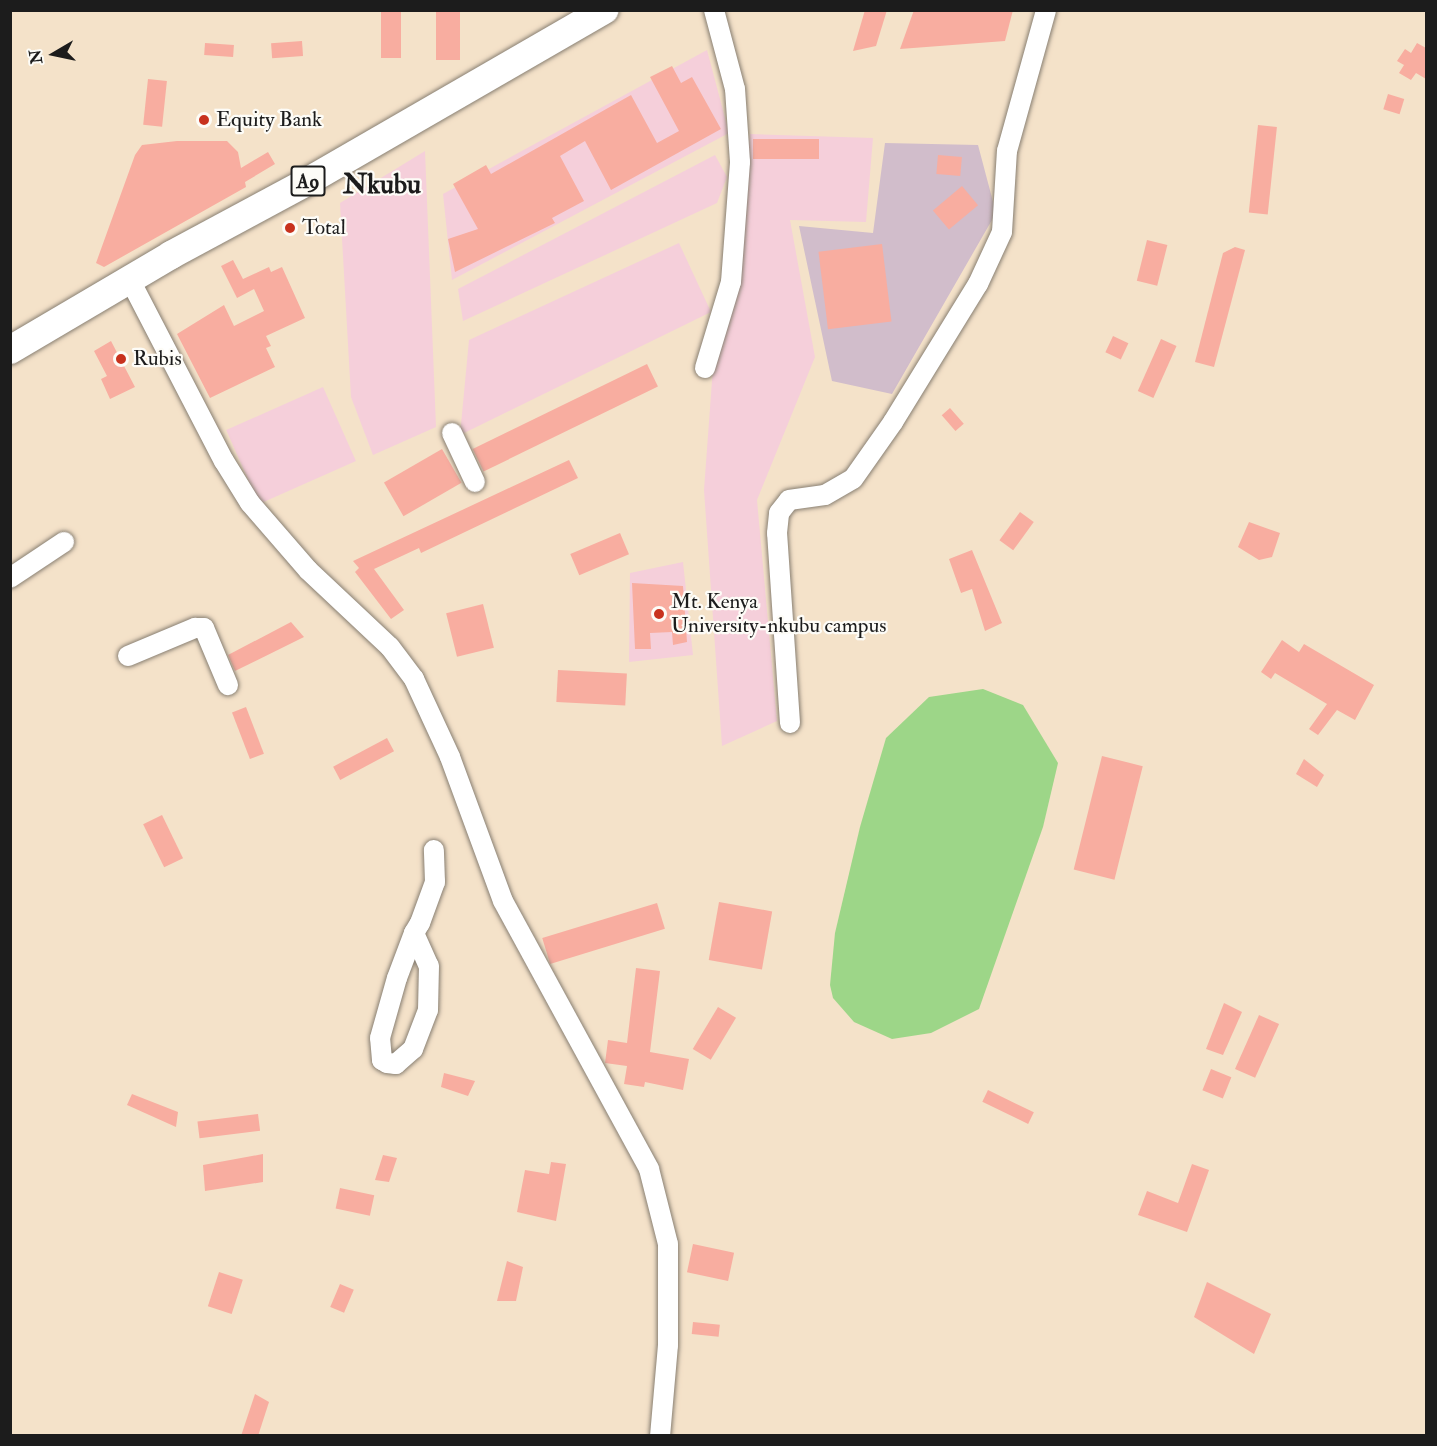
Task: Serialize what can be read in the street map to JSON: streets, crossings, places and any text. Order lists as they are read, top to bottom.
{
  "streets": {
    "highway": ["A9"]
  },
  "districts": ["Nkubu"],
  "places": [
    "Equity Bank",
    "Total",
    "Rubis",
    "Mt. Kenya University-nkubu campus"
  ],
  "north": "left"
}
